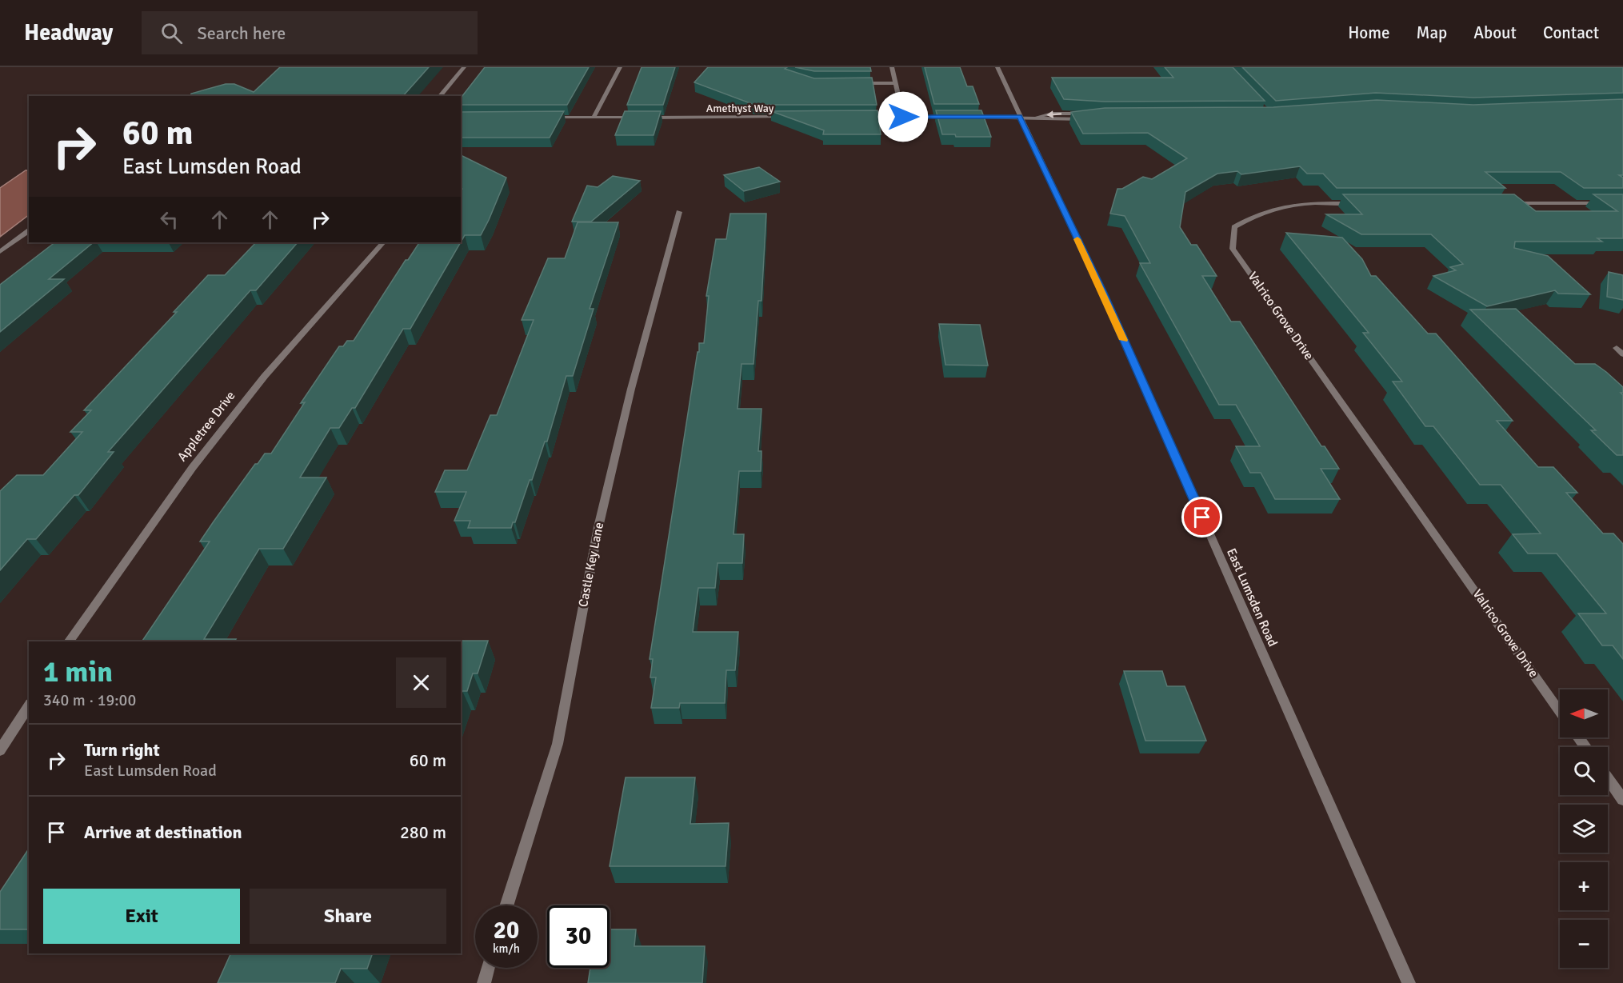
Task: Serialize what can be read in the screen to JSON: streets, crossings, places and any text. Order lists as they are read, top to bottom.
{
  "streets": {
    "street": [
      "Amethyst Way",
      "Valrico Grove Drive",
      "Appletree Drive",
      "Castle Key Lane",
      "East Lumsden Road"
    ]
  },
  "north": "left",
  "page": {
    "header": "Headway",
    "search": "Search here",
    "nav": [
      "Home",
      "Map",
      "About",
      "Contact"
    ],
    "turn": ["60 m", "East Lumsden Road"],
    "heading": ["1 min", "340 m · 19:00"],
    "map_buttons": ["+", "−"],
    "list": [
      {
        "name": "Turn right",
        "note": "East Lumsden Road",
        "value": "60 m"
      },
      {
        "name": "Arrive at destination",
        "value": "280 m"
      }
    ],
    "buttons": ["Exit", "Share"],
    "speed": "20 km/h",
    "limit": "30"
  }
}
